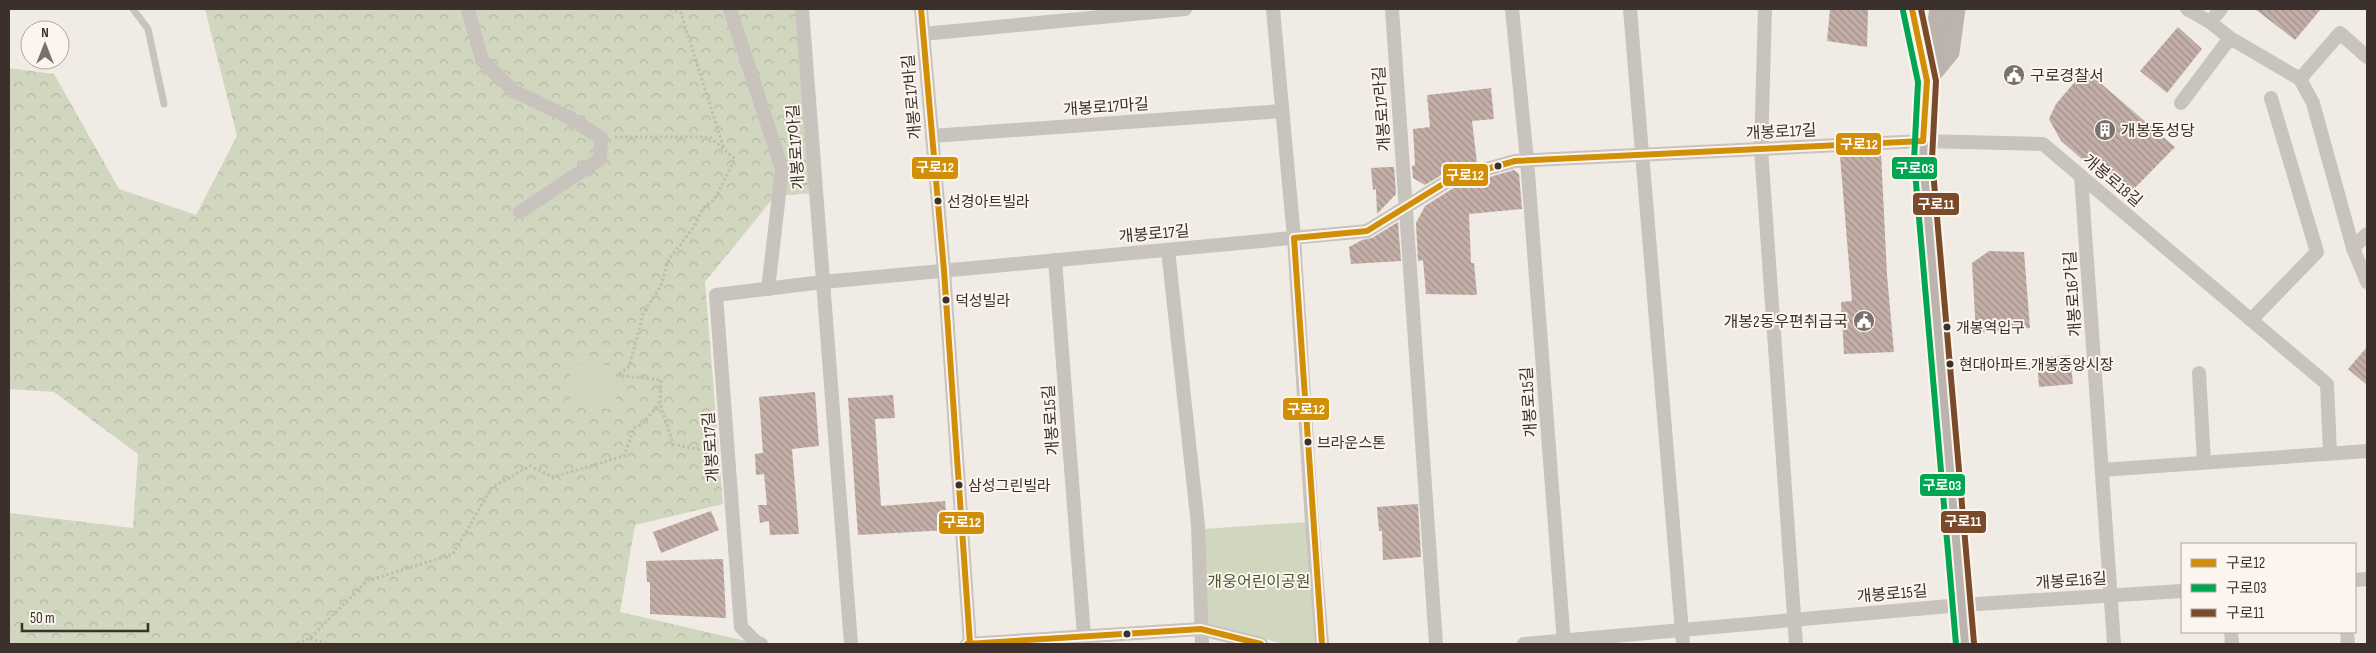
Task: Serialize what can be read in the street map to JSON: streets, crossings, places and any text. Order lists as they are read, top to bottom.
{
  "streets": {
    "street": [
      "개봉로17바길",
      "개봉로17마길",
      "개봉로17라길",
      "개봉로17길",
      "개봉로17아길",
      "개봉로18길",
      "개봉로16가길",
      "개봉로15길",
      "개봉로16길"
    ]
  },
  "crossings": [
    ["개봉로17바길", "개봉로17마길"],
    ["개봉로17바길", "개봉로17길"],
    ["개봉로17라길", "개봉로17길"],
    ["개봉로17길", "개봉로17아길"],
    ["개봉로17길", "개봉로18길"],
    ["개봉로17길", "개봉로15길"],
    ["개봉로18길", "개봉로16가길"],
    ["개봉로16가길", "개봉로16길"],
    ["개봉로15길", "개봉로16길"]
  ],
  "parks": ["개웅어린이공원"],
  "places": {
    "public building": ["구로경찰서", "개봉2동우편취급국"],
    "building": ["개봉동성당"],
    "other": [
      "선경아트빌라",
      "덕성빌라",
      "개봉역입구",
      "현대아파트.개봉중앙시장",
      "브라운스톤",
      "삼성그린빌라"
    ]
  },
  "lines": ["transit line 구로12", "transit line 구로11", "transit line 구로03"],
  "legend": ["구로12", "구로03", "구로11"],
  "scale_bar": "50 m",
  "north": "top"
}
